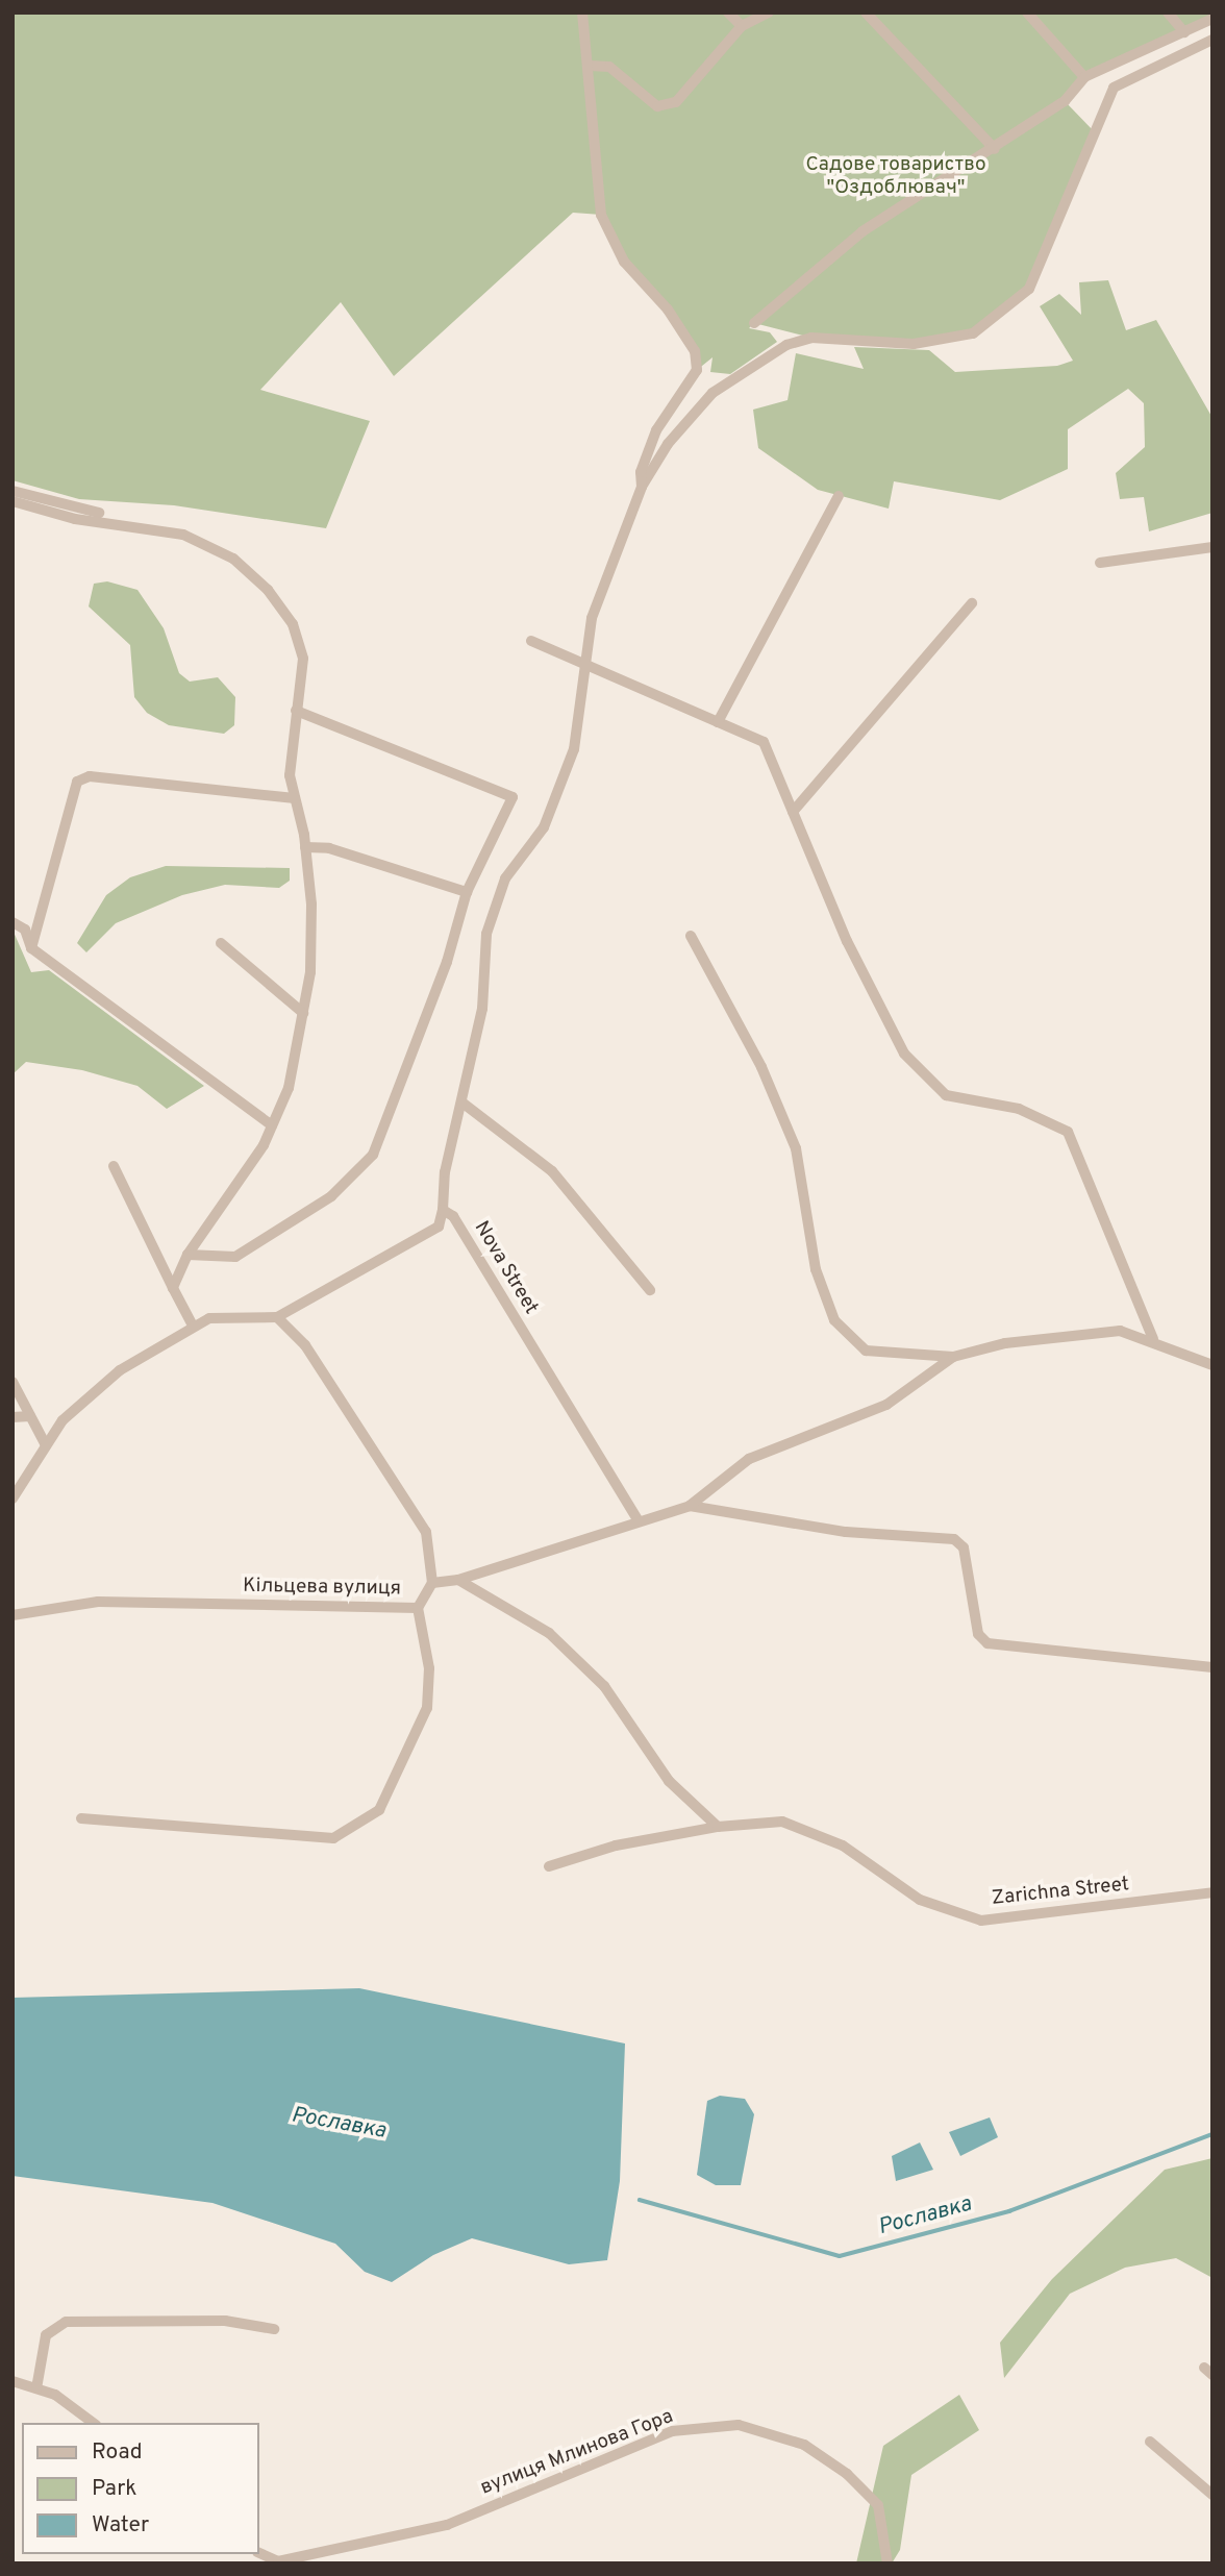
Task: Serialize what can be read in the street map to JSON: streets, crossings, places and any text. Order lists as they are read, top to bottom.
{
  "streets": {
    "street": [
      "Nova Street",
      "Кільцева вулиця",
      "Zarichna Street",
      "вулиця Млинова Гора"
    ]
  },
  "water": ["Рославка"],
  "parks": ["Садове товариство \"Оздоблювач\""],
  "legend": ["Road", "Park", "Water"]
}
